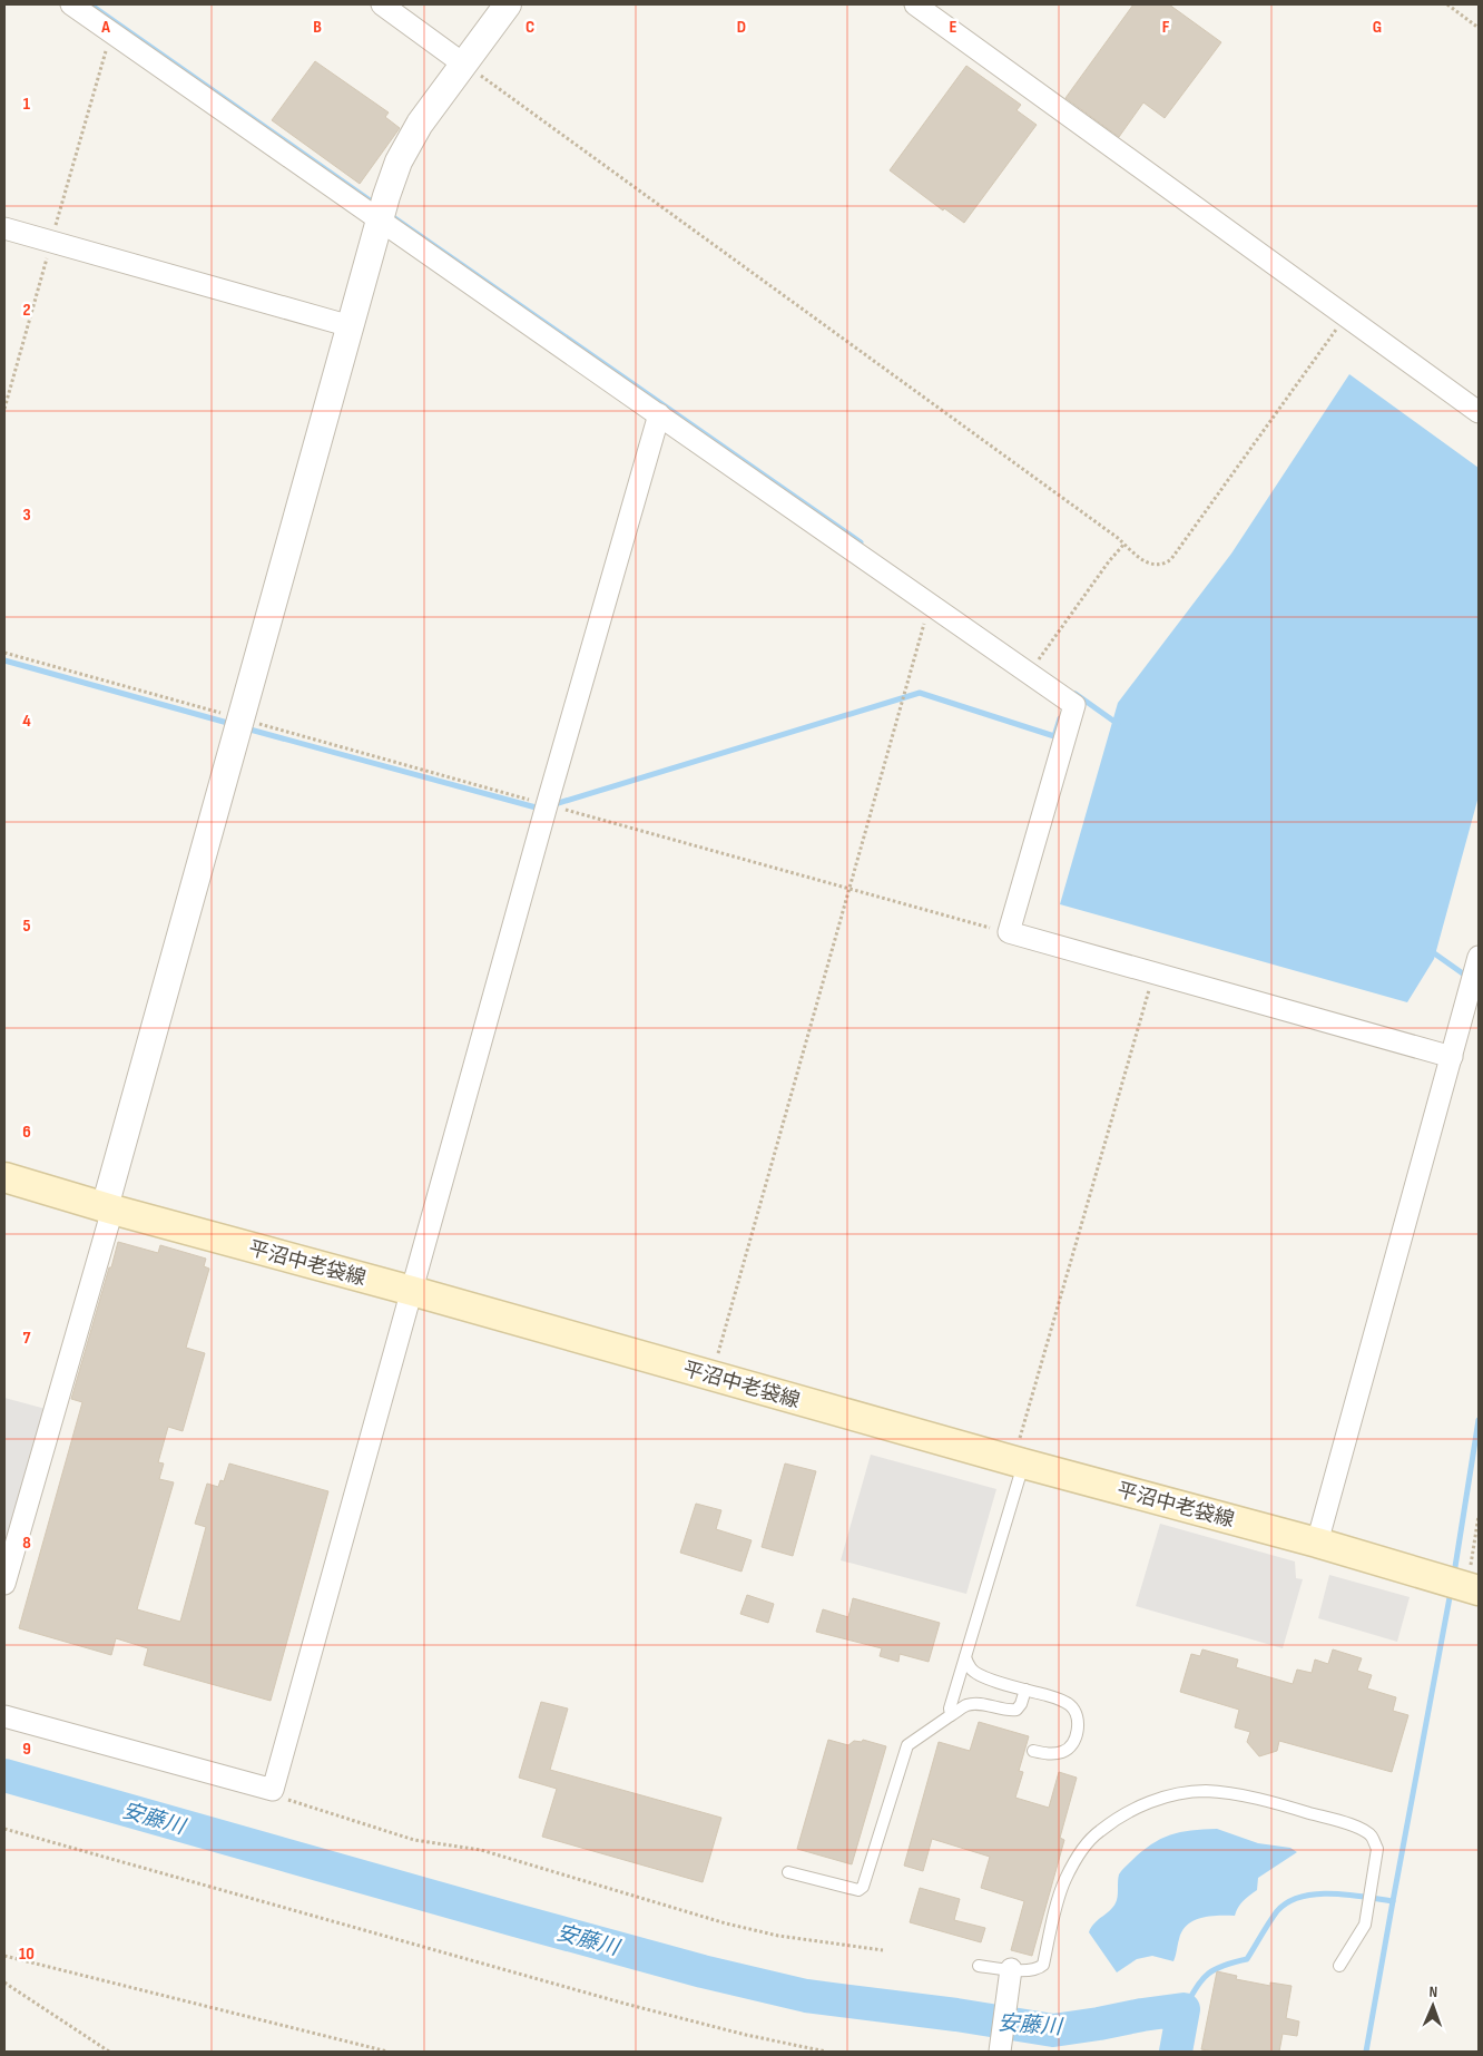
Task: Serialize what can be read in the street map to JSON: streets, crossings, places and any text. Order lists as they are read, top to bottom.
{
  "streets": {
    "main road": ["平沼中老袋線"]
  },
  "water": ["安藤川"],
  "north": "top",
  "grid": {
    "columns": [
      "A",
      "B",
      "C",
      "D",
      "E",
      "F",
      "G"
    ],
    "rows": [
      "1",
      "2",
      "3",
      "4",
      "5",
      "6",
      "7",
      "8",
      "9",
      "10"
    ]
  }
}
